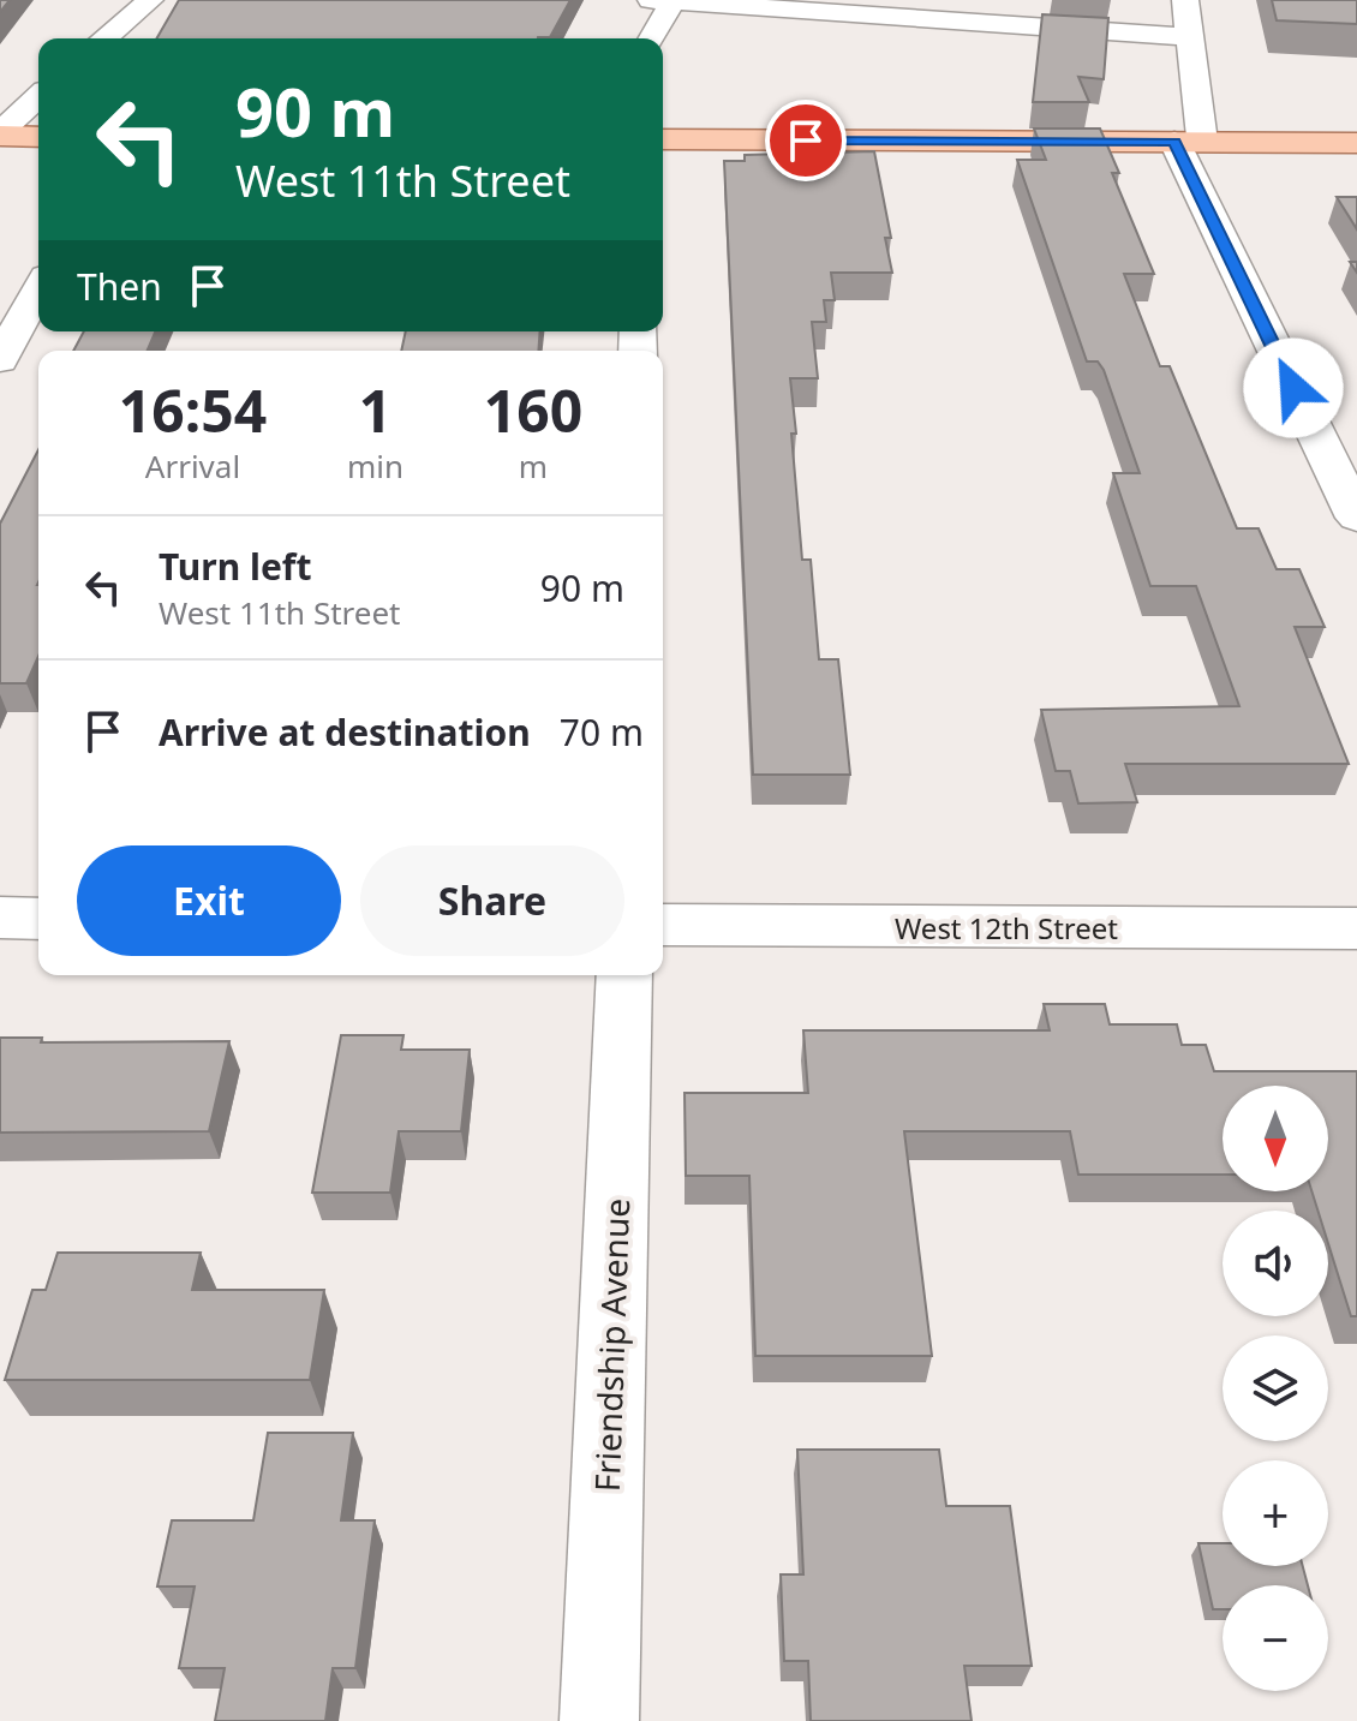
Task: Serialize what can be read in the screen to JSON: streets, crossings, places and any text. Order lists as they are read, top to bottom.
{
  "streets": {
    "street": ["West 12th Street", "Friendship Avenue"]
  },
  "north": "bottom",
  "page": {
    "turn": ["90 m", "West 11th Street"],
    "then": "Then",
    "eta": [
      "16:54",
      "Arrival",
      "1",
      "min",
      "160",
      "m"
    ],
    "list": [
      {
        "name": "Turn left",
        "note": "West 11th Street",
        "value": "90 m"
      },
      {
        "name": "Arrive at destination",
        "value": "70 m"
      }
    ],
    "buttons": ["Exit", "Share"],
    "map_buttons": ["+", "−"]
  }
}
